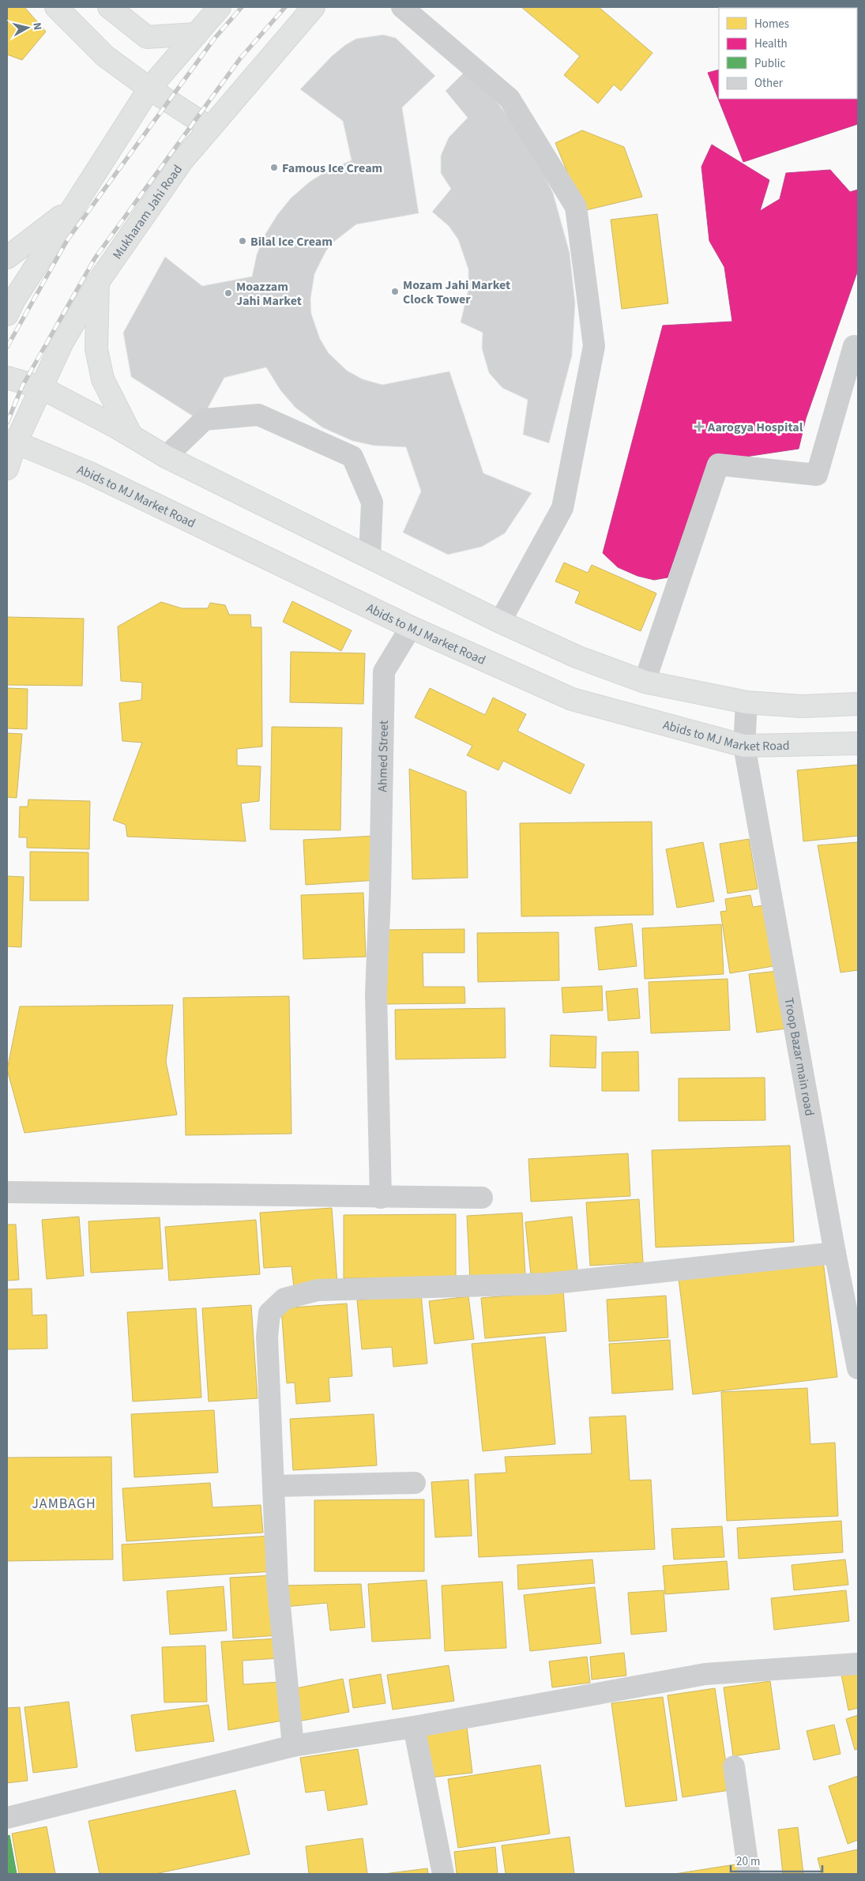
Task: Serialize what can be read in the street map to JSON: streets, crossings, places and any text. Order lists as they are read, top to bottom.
{
  "streets": {
    "main road": ["Mukharam Jahi Road", "Abids to MJ Market Road"],
    "street": ["Ahmed Street", "Troop Bazar main road"]
  },
  "crossings": [
    ["Mukharam Jahi Road", "Abids to MJ Market Road"],
    ["Abids to MJ Market Road", "Ahmed Street"],
    ["Abids to MJ Market Road", "Troop Bazar main road"]
  ],
  "districts": ["JAMBAGH"],
  "places": {
    "other": [
      "Famous Ice Cream",
      "Bilal Ice Cream",
      "Mozam Jahi Market Clock Tower",
      "Moazzam Jahi Market"
    ],
    "health": ["Aarogya Hospital"]
  },
  "legend": [
    "Homes",
    "Health",
    "Public",
    "Other"
  ],
  "scale_bar": "20 m",
  "north": "right"
}
